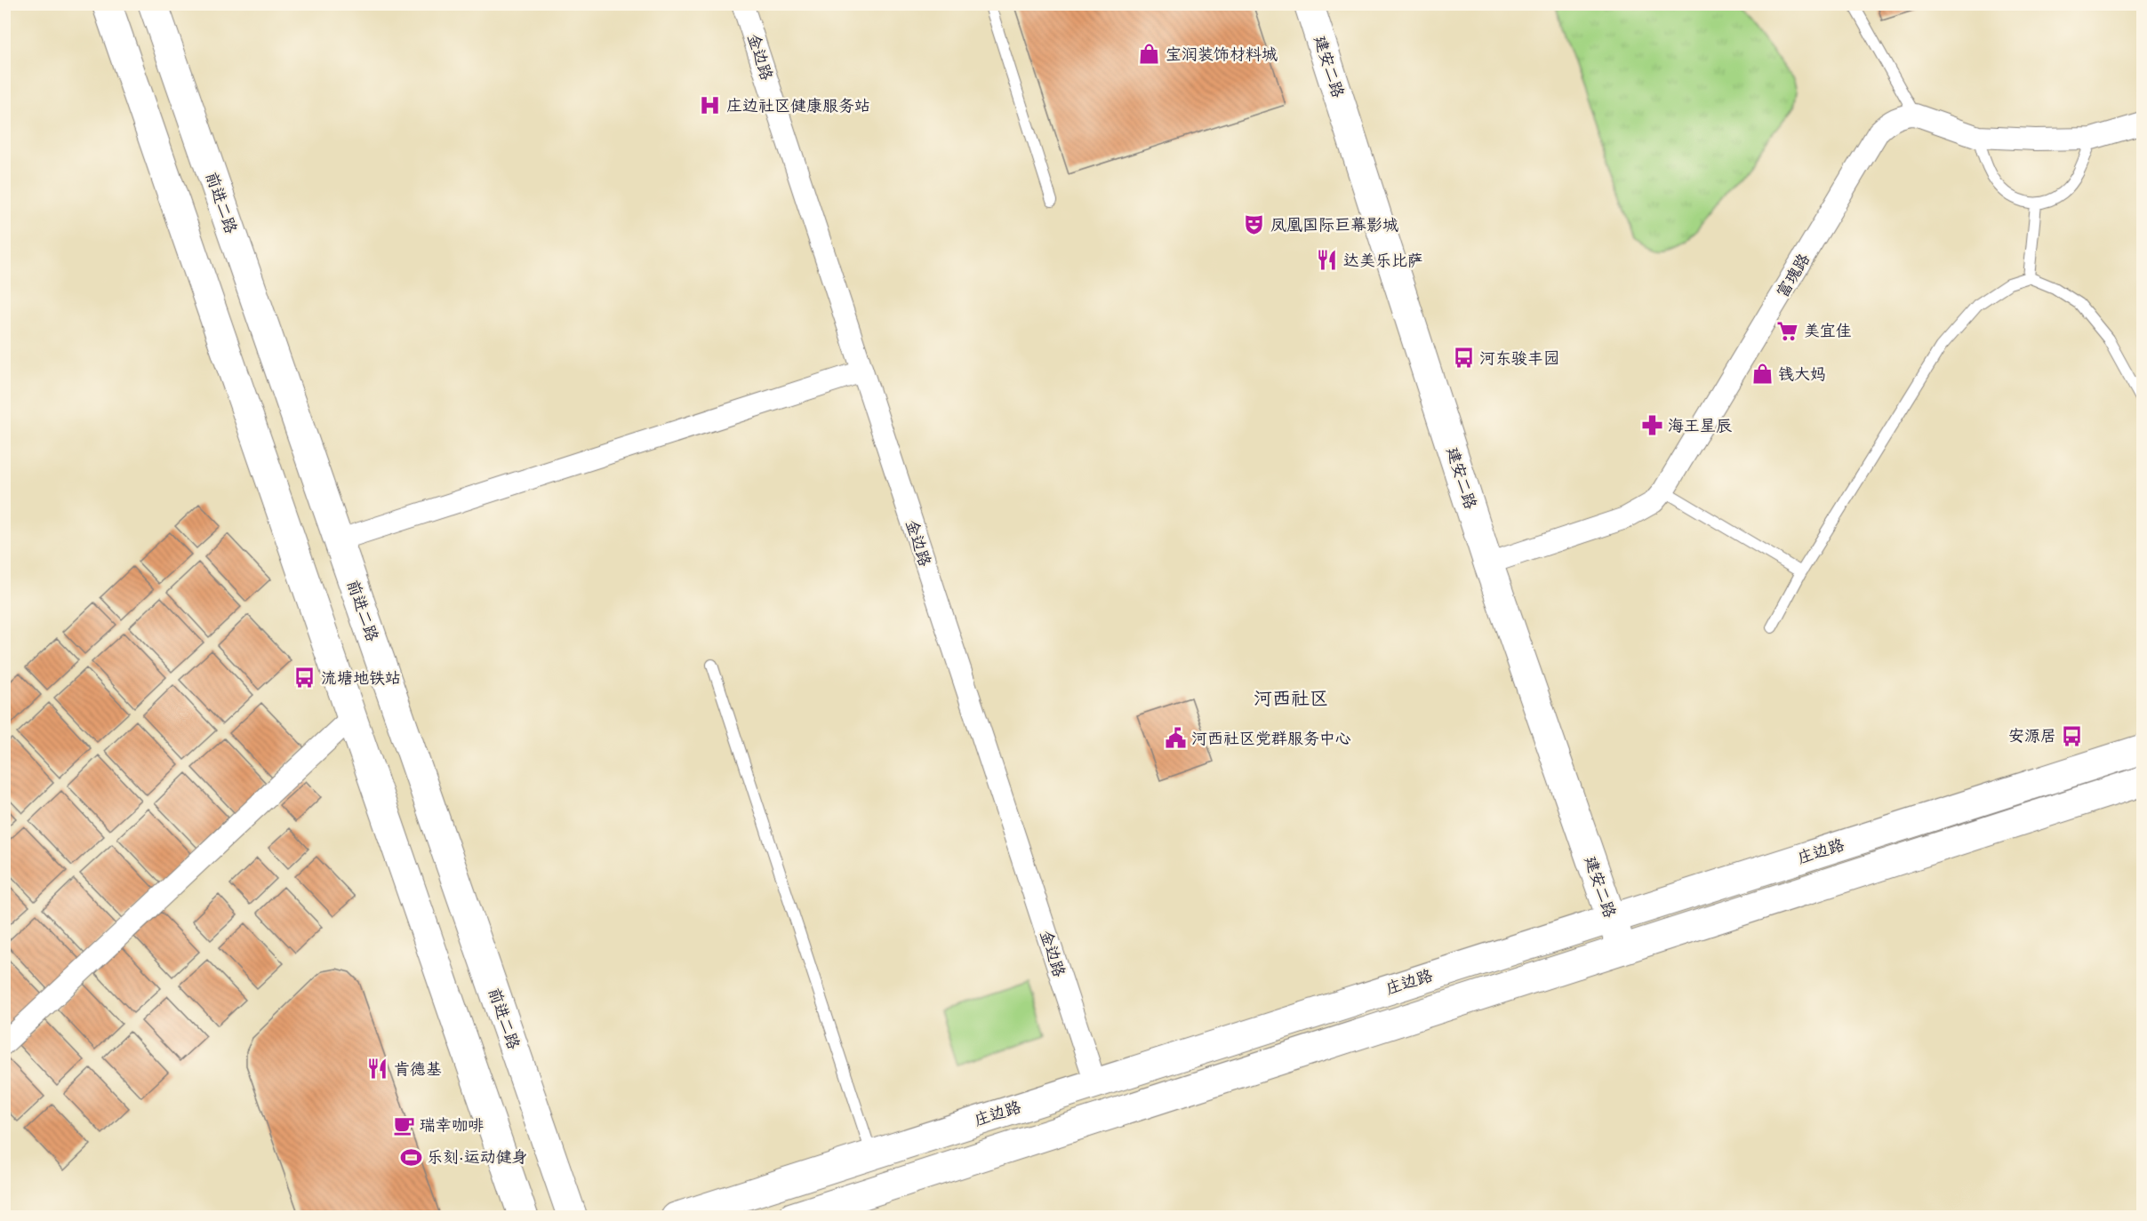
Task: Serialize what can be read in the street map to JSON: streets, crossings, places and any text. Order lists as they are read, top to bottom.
{
  "streets": {
    "main road": ["建安二路", "前进二路", "庄边路"],
    "street": ["金边路", "富瑰路"]
  },
  "crossings": [
    ["金边路", "庄边路"],
    ["建安二路", "富瑰路"],
    ["建安二路", "庄边路"]
  ],
  "districts": ["河西社区"],
  "places": {
    "shop": ["宝润装饰材料城", "钱大妈"],
    "hospital": ["庄边社区健康服务站"],
    "theatre": ["凤凰国际巨幕影城"],
    "restaurant": ["达美乐比萨", "肯德基"],
    "supermarket": ["美宜佳"],
    "bus stop": ["河东骏丰园", "流塘地铁站", "安源居"],
    "pharmacy": ["海王星辰"],
    "public building": ["河西社区党群服务中心"],
    "cafe": ["瑞幸咖啡"],
    "sports": ["乐刻·运动健身"]
  }
}
